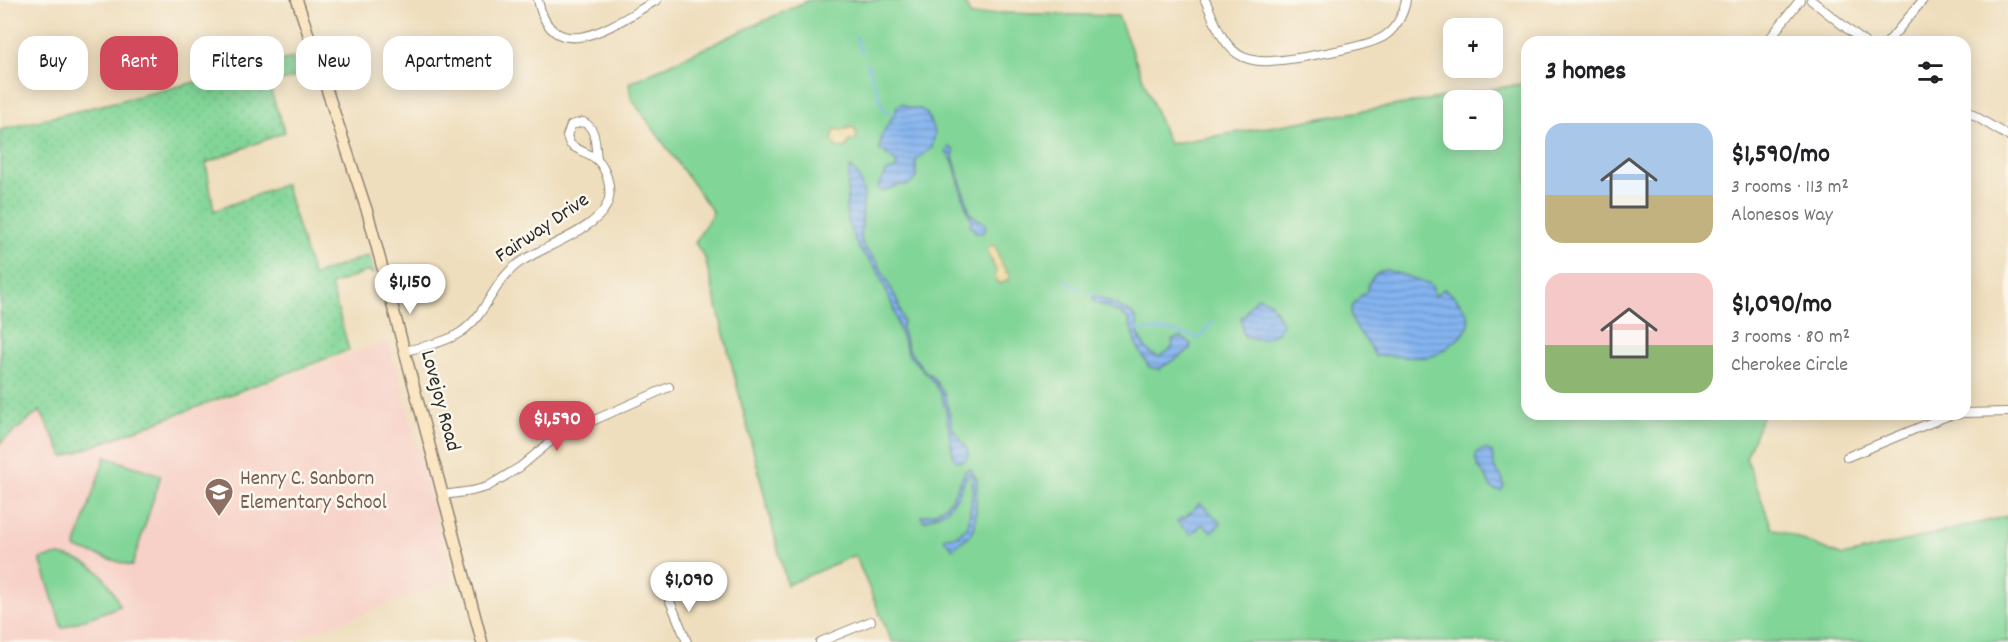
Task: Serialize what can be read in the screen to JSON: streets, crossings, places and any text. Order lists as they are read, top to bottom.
{
  "streets": {
    "main road": ["Lovejoy Road"],
    "street": ["Fairway Drive"]
  },
  "crossings": [
    ["Fairway Drive", "Lovejoy Road"]
  ],
  "places": {
    "school or university": ["Henry C. Sanborn Elementary School"]
  },
  "page": {
    "map_buttons": ["+", "−"],
    "chip": [
      "Buy",
      "Rent",
      "Filters",
      "New",
      "Apartment"
    ],
    "heading": "3 homes",
    "list": [
      {
        "name": "$1,590/mo",
        "note": "3 rooms · 113 m² · Alonesos Way"
      },
      {
        "name": "$1,090/mo",
        "note": "3 rooms · 80 m² · Cherokee Circle"
      }
    ],
    "price": ["$1,150", "$1,590", "$1,090"]
  }
}
